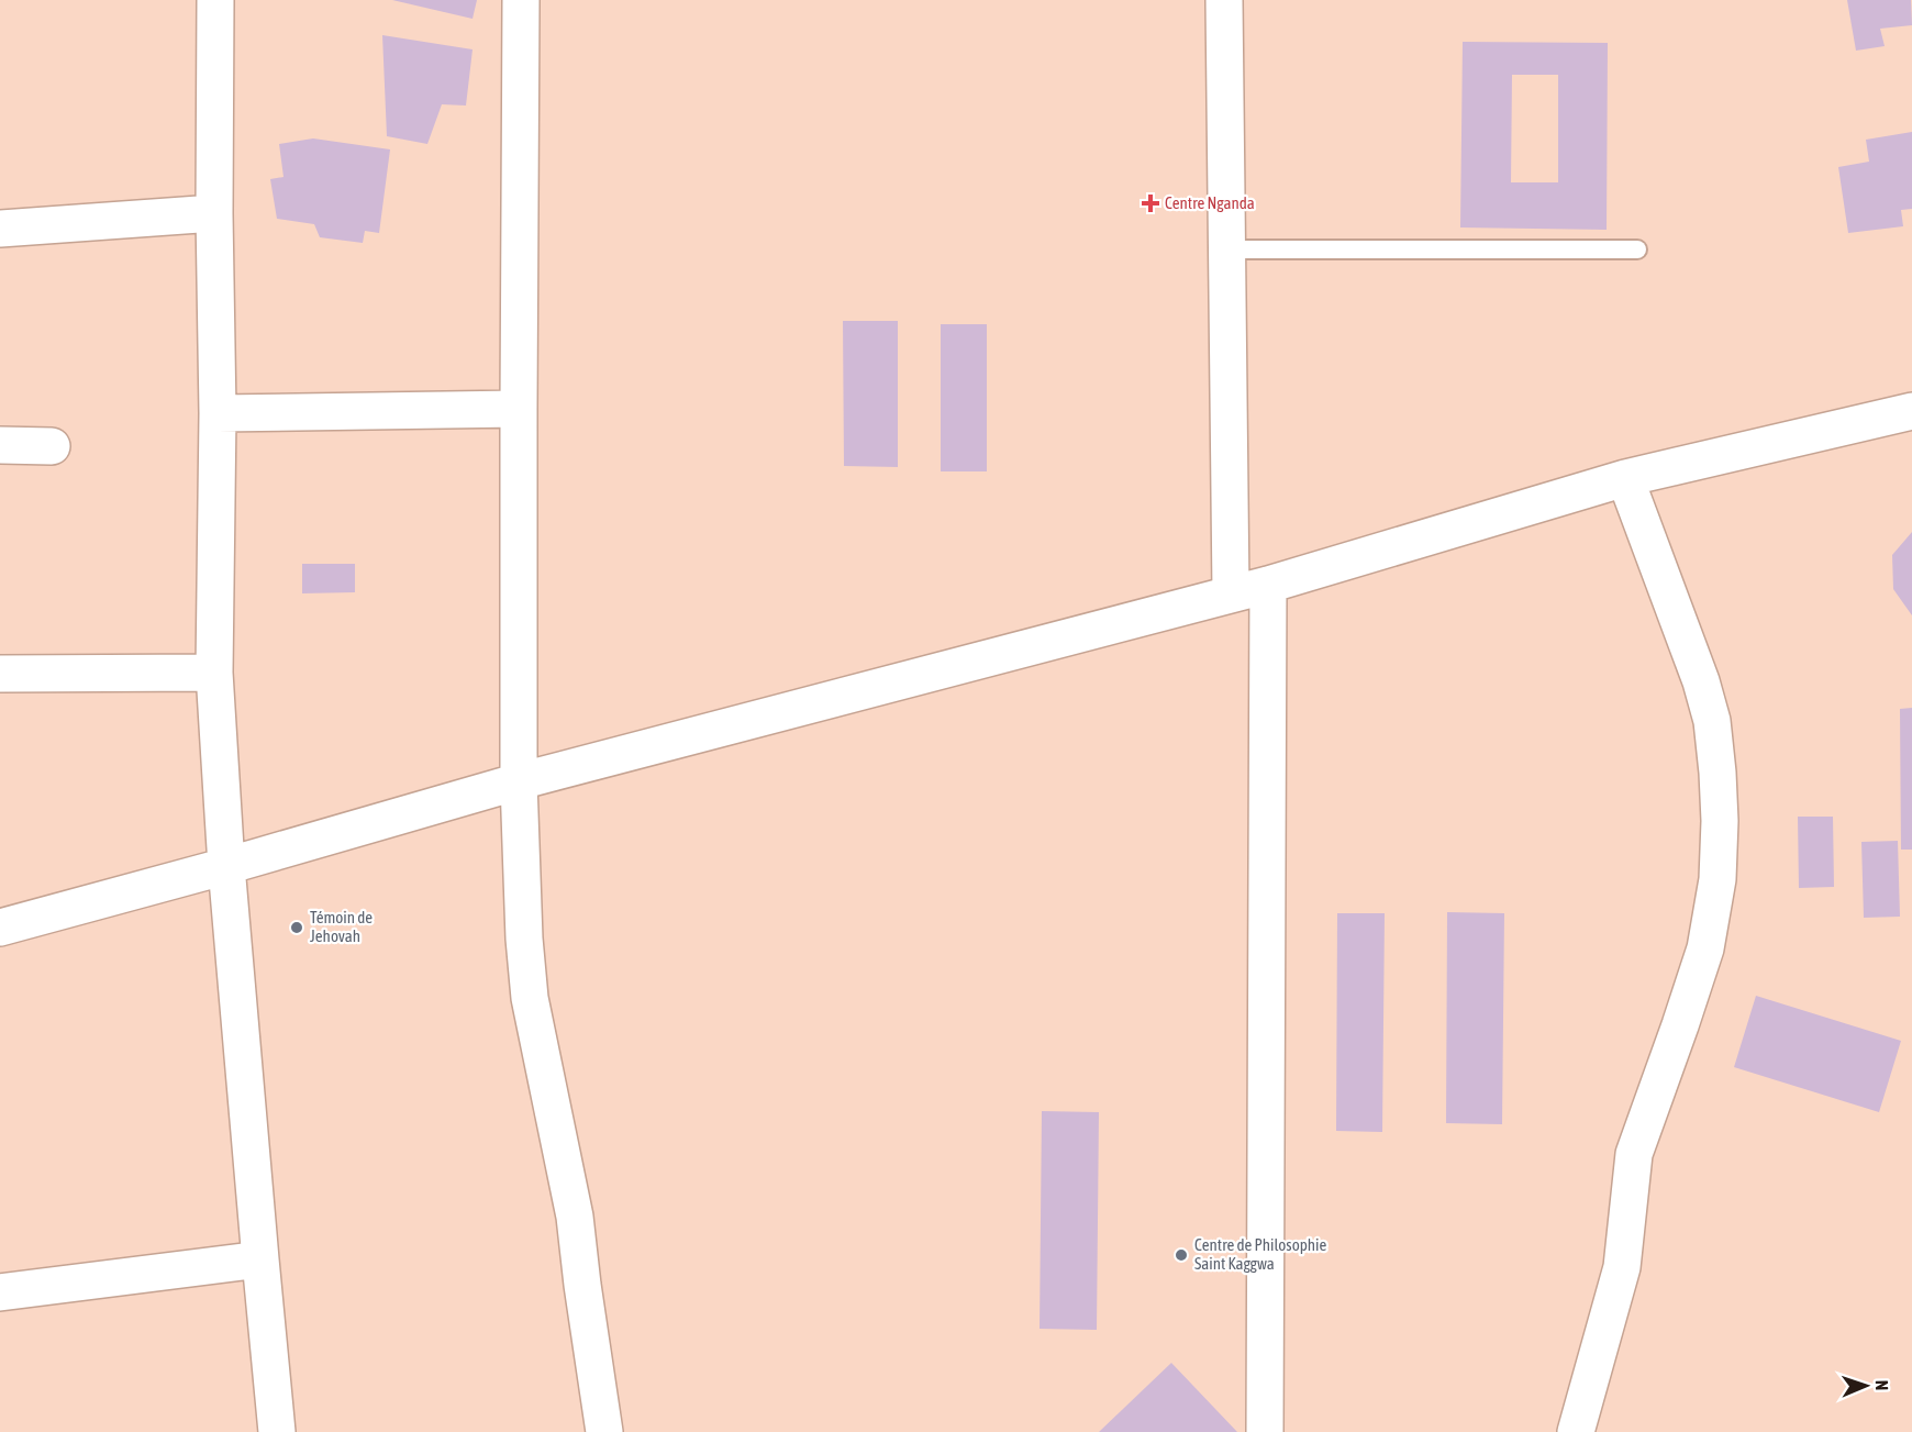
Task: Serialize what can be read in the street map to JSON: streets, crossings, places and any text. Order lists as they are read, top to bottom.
{
  "places": {
    "health": ["Centre Nganda"],
    "other": ["Témoin de Jehovah", "Centre de Philosophie Saint Kaggwa"]
  },
  "north": "right"
}
